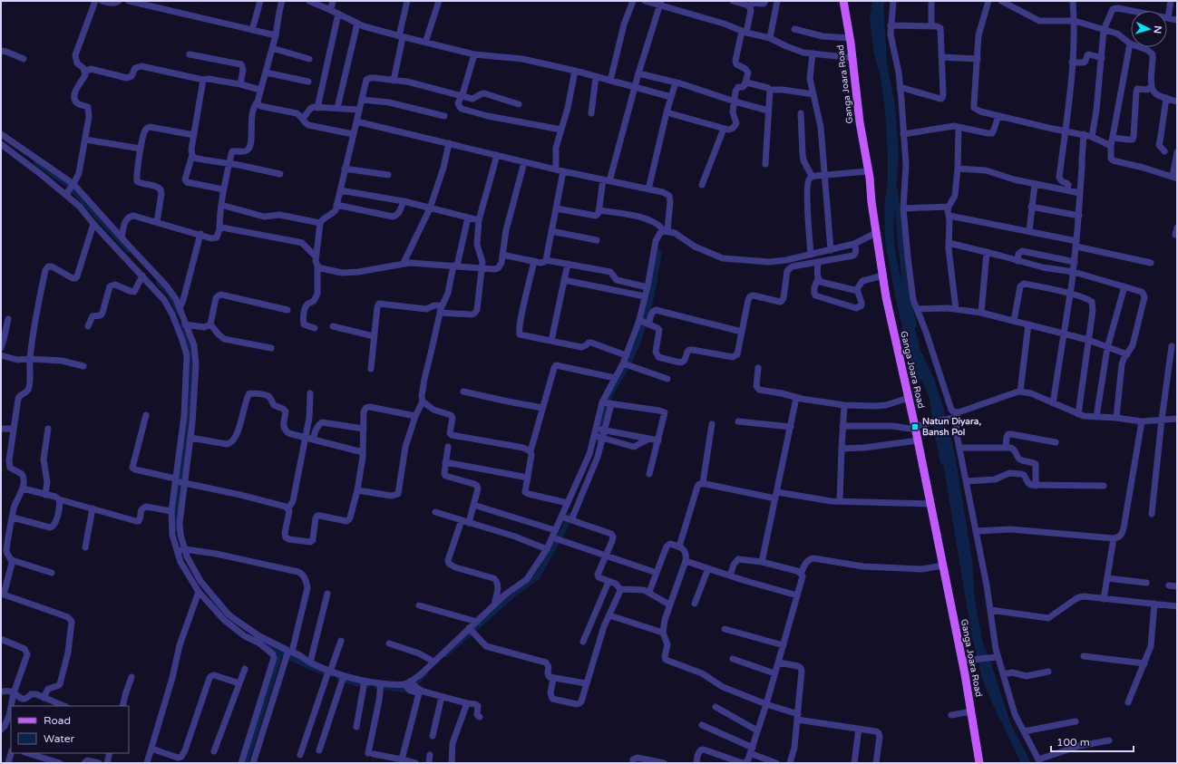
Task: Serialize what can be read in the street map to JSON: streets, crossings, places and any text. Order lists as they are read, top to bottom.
{
  "streets": {
    "main road": ["Ganga Joara Road"]
  },
  "places": {
    "transit": ["Natun Diyara, Bansh Pol"]
  },
  "legend": ["Road", "Water"],
  "scale_bar": "100 m",
  "north": "right"
}
